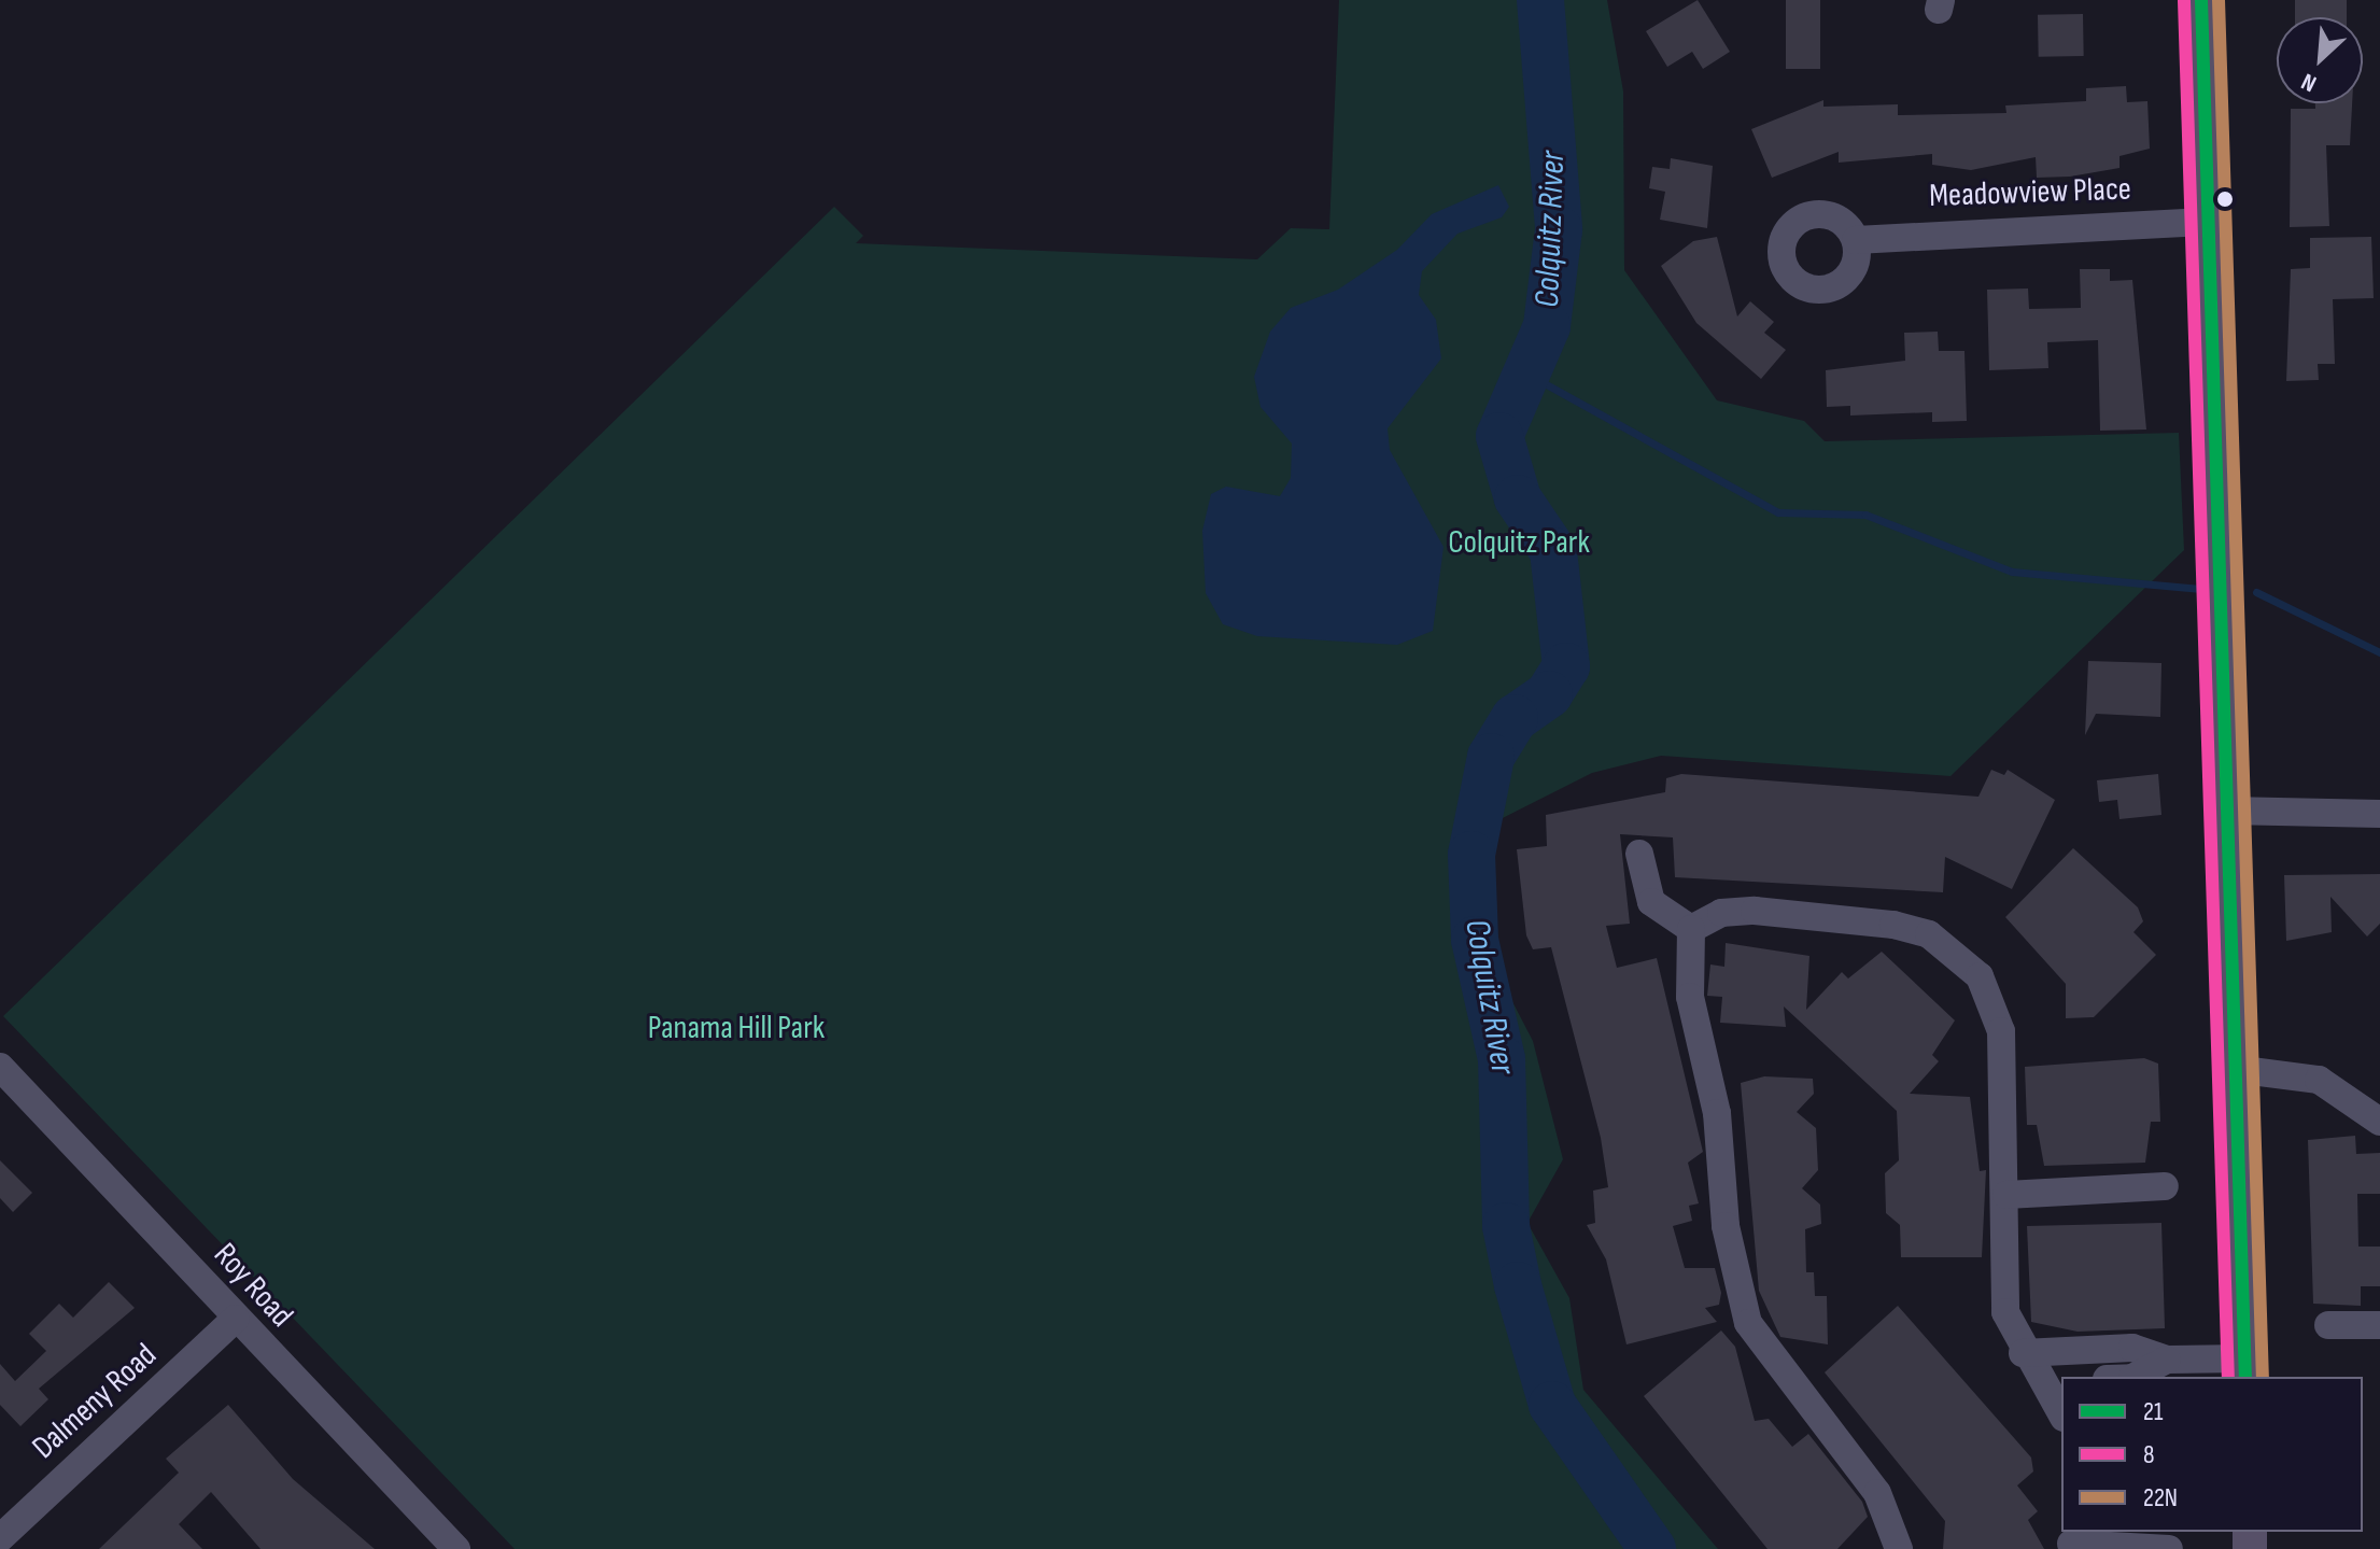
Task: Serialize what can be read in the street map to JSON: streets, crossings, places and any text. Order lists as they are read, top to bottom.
{
  "streets": {
    "street": ["Meadowview Place", "Roy Road", "Dalmeny Road"]
  },
  "crossings": [
    ["Roy Road", "Dalmeny Road"]
  ],
  "water": ["Colquitz River"],
  "parks": ["Colquitz Park", "Panama Hill Park"],
  "lines": ["transit line 21", "transit line 22N", "transit line 8"],
  "legend": ["21", "8", "22N"],
  "north": "bottom left"
}
